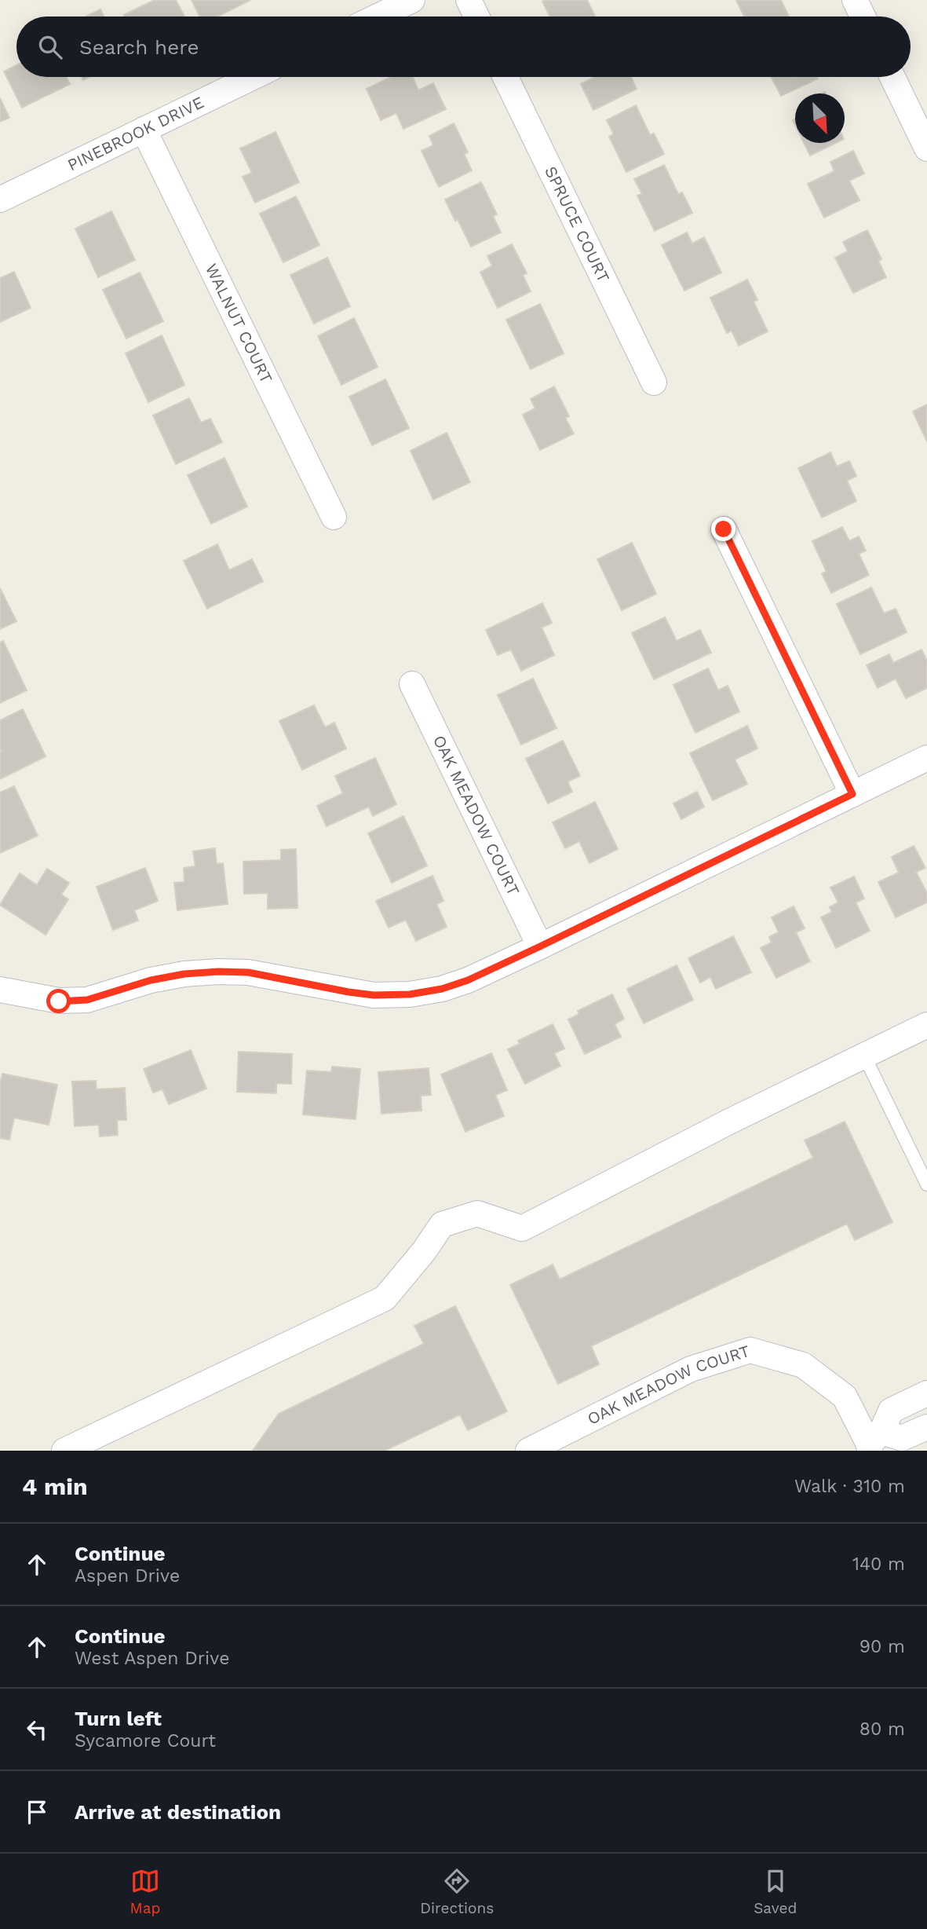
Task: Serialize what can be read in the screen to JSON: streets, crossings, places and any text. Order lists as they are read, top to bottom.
{
  "streets": {
    "street": [
      "PINEBROOK DRIVE",
      "SPRUCE COURT",
      "WALNUT COURT",
      "OAK MEADOW COURT"
    ]
  },
  "crossings": [
    ["PINEBROOK DRIVE", "WALNUT COURT"]
  ],
  "north": "bottom right",
  "page": {
    "search": "Search here",
    "heading": ["4 min", "Walk · 310 m"],
    "list": [
      ["Continue", "Aspen Drive", "140 m"],
      ["Continue", "West Aspen Drive", "90 m"],
      ["Turn left", "Sycamore Court", "80 m"],
      "Arrive at destination"
    ],
    "nav": ["Map", "Directions", "Saved"]
  }
}
